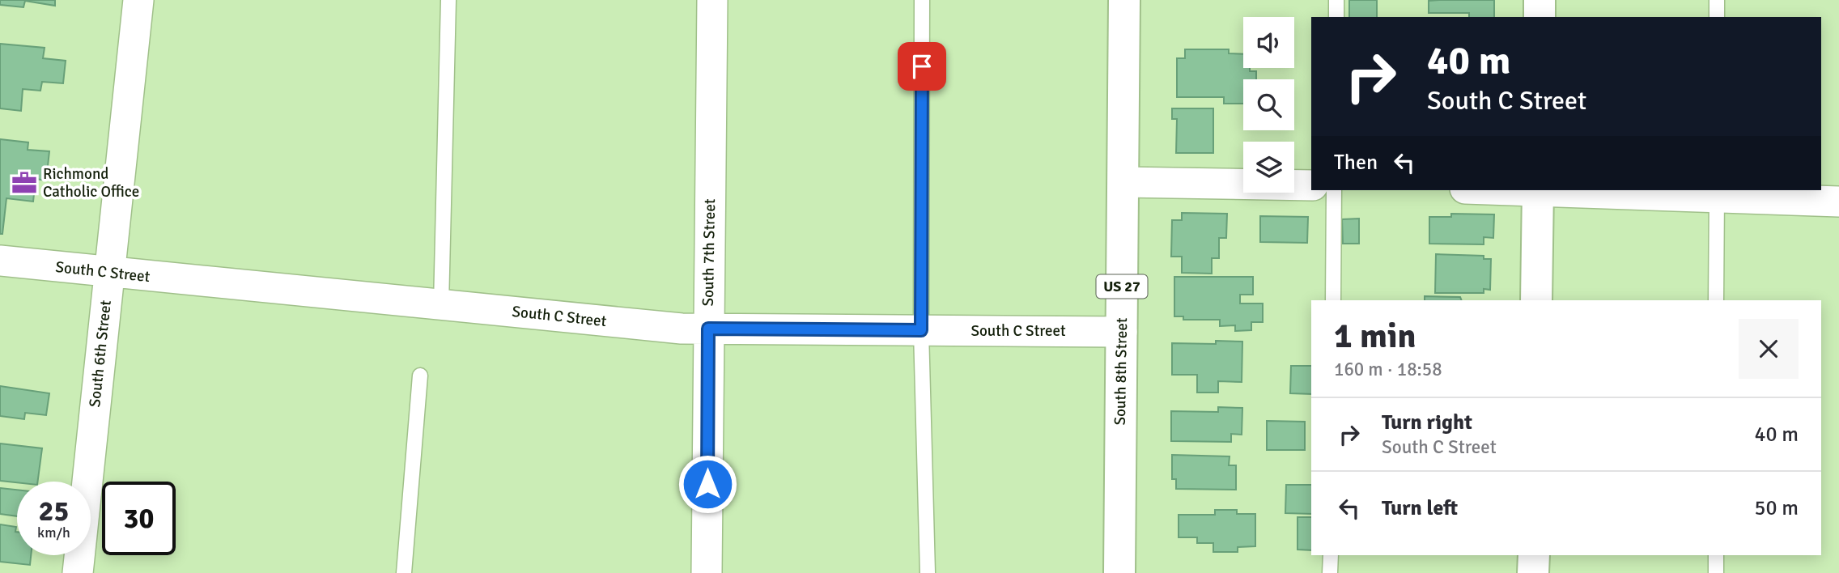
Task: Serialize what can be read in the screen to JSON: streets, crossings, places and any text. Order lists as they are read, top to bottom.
{
  "streets": {
    "highway": ["US 27", "South 8th Street"],
    "street": ["South 7th Street", "South C Street", "South 6th Street"]
  },
  "crossings": [
    ["South 7th Street", "South C Street"],
    ["South C Street", "South 6th Street"],
    ["South C Street", "South 8th Street"]
  ],
  "places": {
    "office": ["Richmond Catholic Office"]
  },
  "page": {
    "turn": ["40 m", "South C Street"],
    "then": "Then",
    "heading": ["1 min", "160 m · 18:58"],
    "list": [
      {
        "name": "Turn right",
        "note": "South C Street",
        "value": "40 m"
      },
      {
        "name": "Turn left",
        "value": "50 m"
      }
    ],
    "speed": "25 km/h",
    "limit": "30"
  }
}
